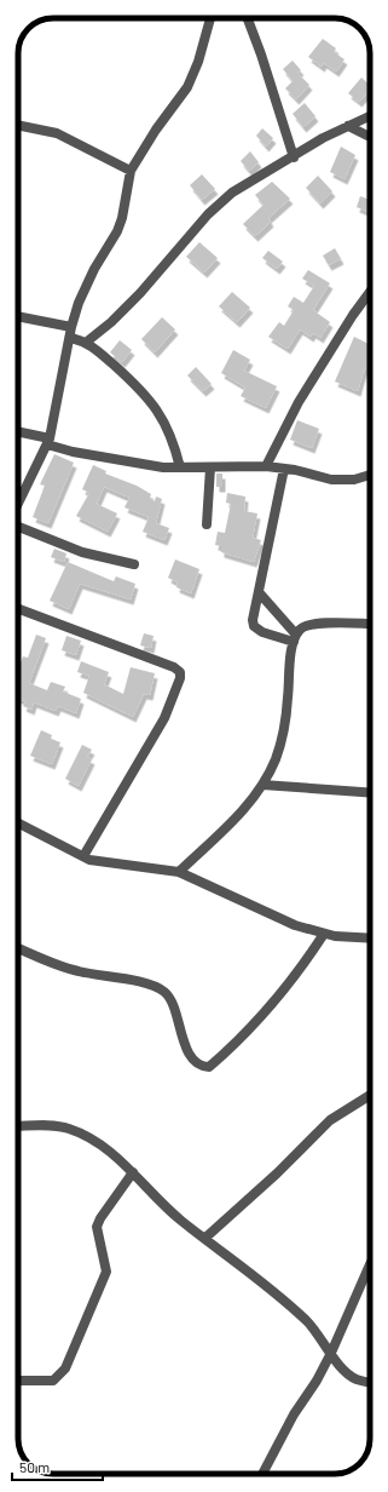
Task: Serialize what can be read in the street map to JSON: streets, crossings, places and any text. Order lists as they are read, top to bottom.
{
  "scale_bar": "50 m"
}
